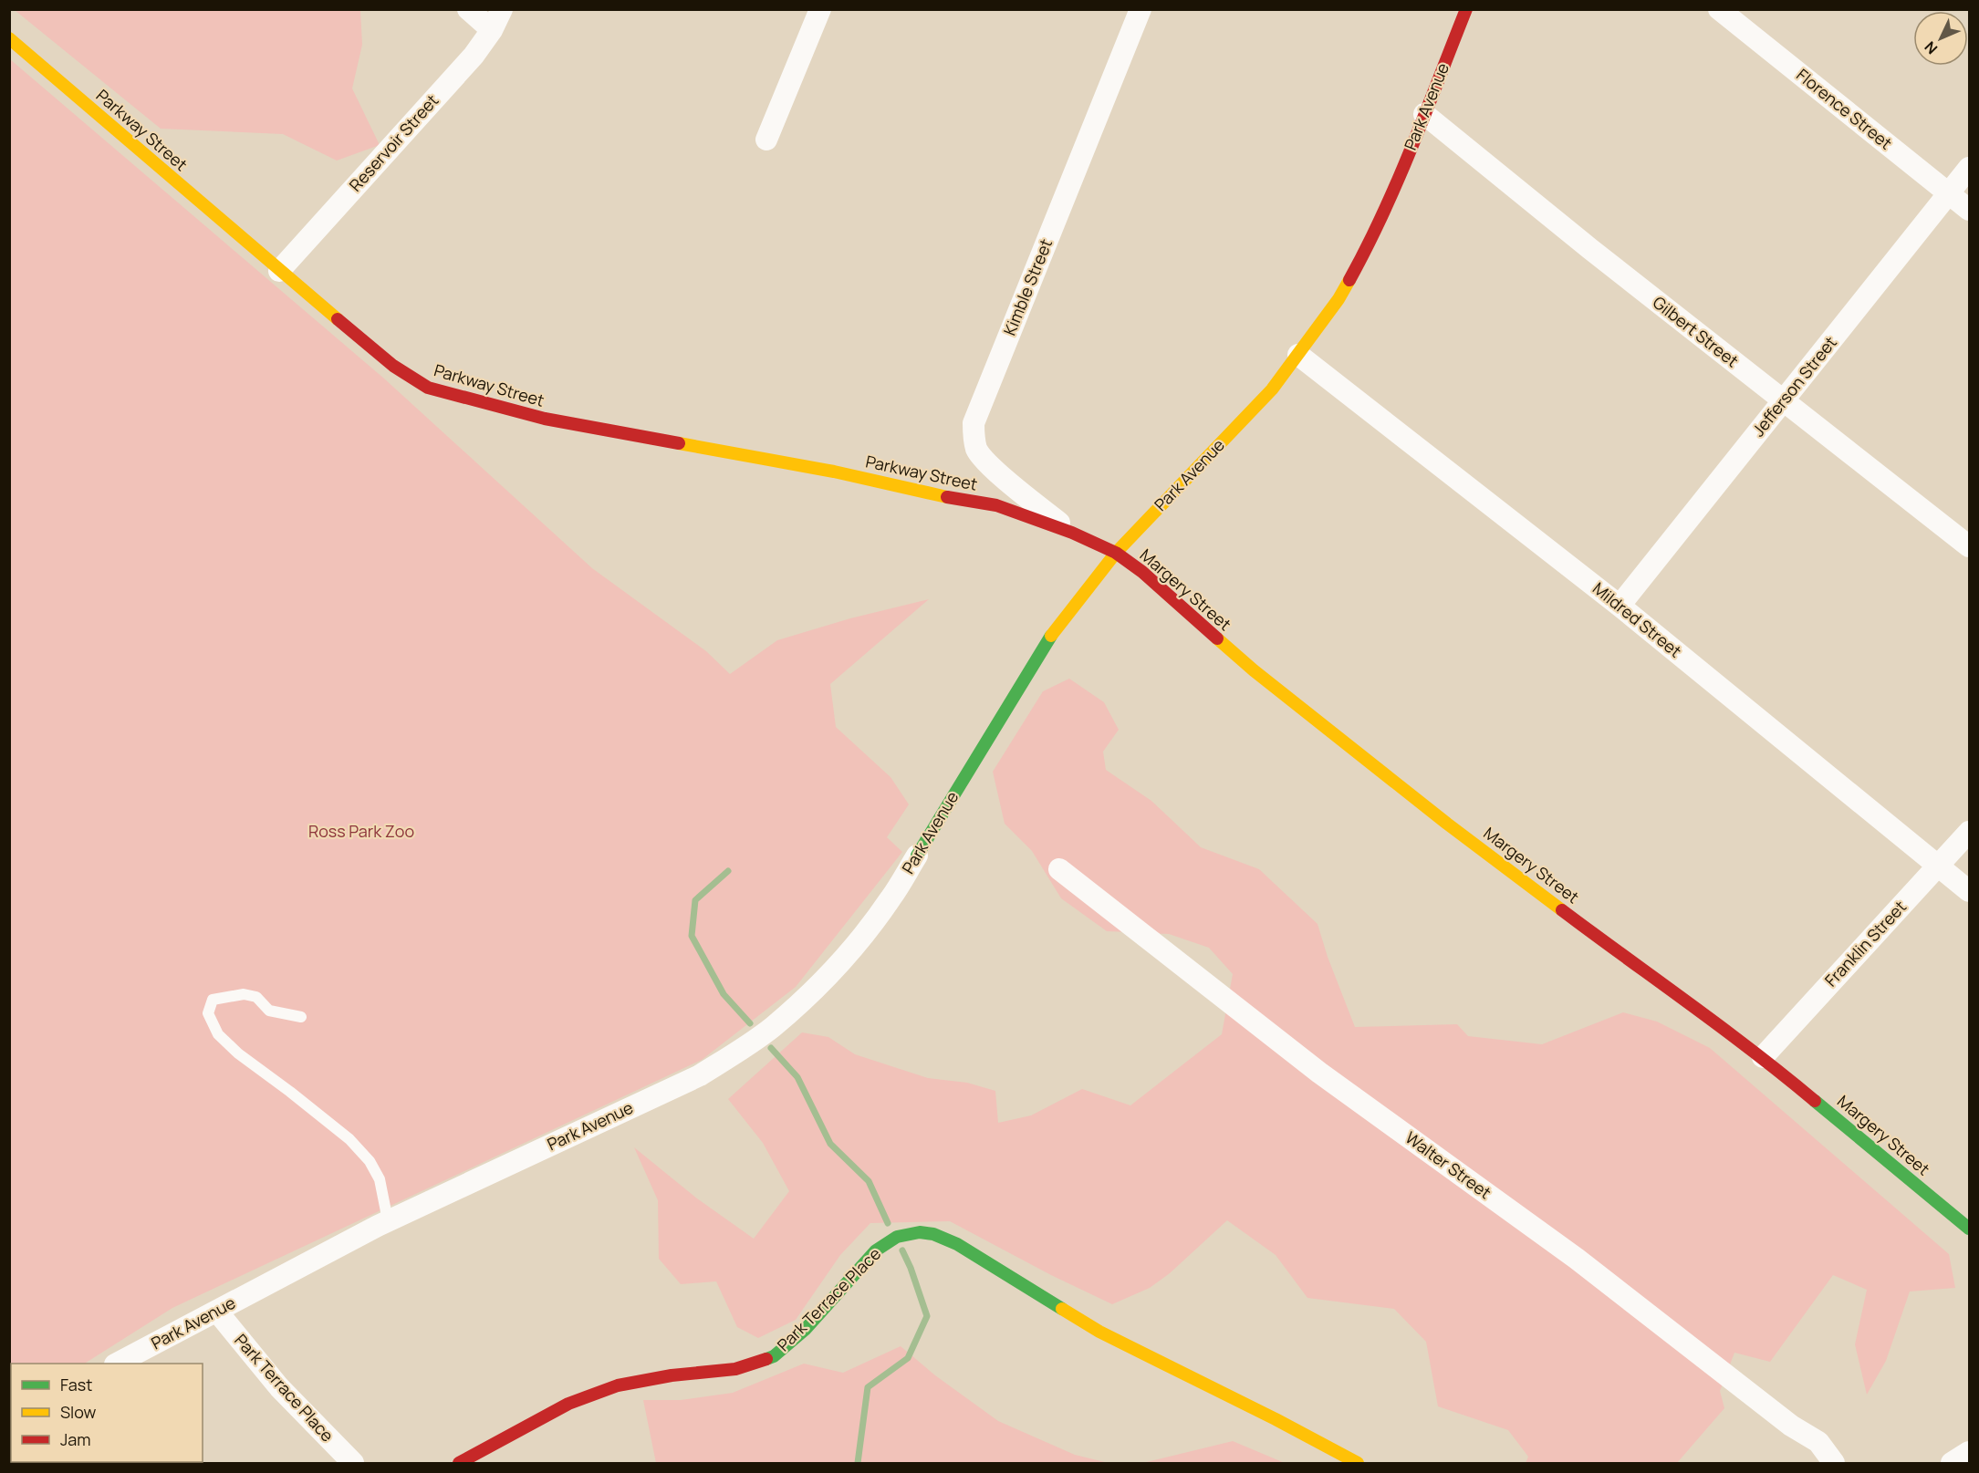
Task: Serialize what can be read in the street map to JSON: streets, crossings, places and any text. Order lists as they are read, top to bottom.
{
  "streets": {
    "street": [
      "Park Avenue",
      "Florence Street",
      "Parkway Street",
      "Reservoir Street",
      "Kimble Street",
      "Gilbert Street",
      "Jefferson Street",
      "Margery Street",
      "Mildred Street",
      "Franklin Street",
      "Walter Street",
      "Park Terrace Place"
    ]
  },
  "crossings": [
    ["Park Avenue", "Gilbert Street"],
    ["Park Avenue", "Margery Street"],
    ["Park Avenue", "Mildred Street"],
    ["Park Avenue", "Park Terrace Place"],
    ["Florence Street", "Jefferson Street"],
    ["Parkway Street", "Reservoir Street"],
    ["Parkway Street", "Kimble Street"],
    ["Parkway Street", "Margery Street"],
    ["Kimble Street", "Margery Street"],
    ["Gilbert Street", "Jefferson Street"],
    ["Jefferson Street", "Mildred Street"],
    ["Margery Street", "Franklin Street"],
    ["Mildred Street", "Franklin Street"]
  ],
  "parks": ["Ross Park Zoo"],
  "legend": ["Fast", "Slow", "Jam"],
  "north": "bottom left"
}
